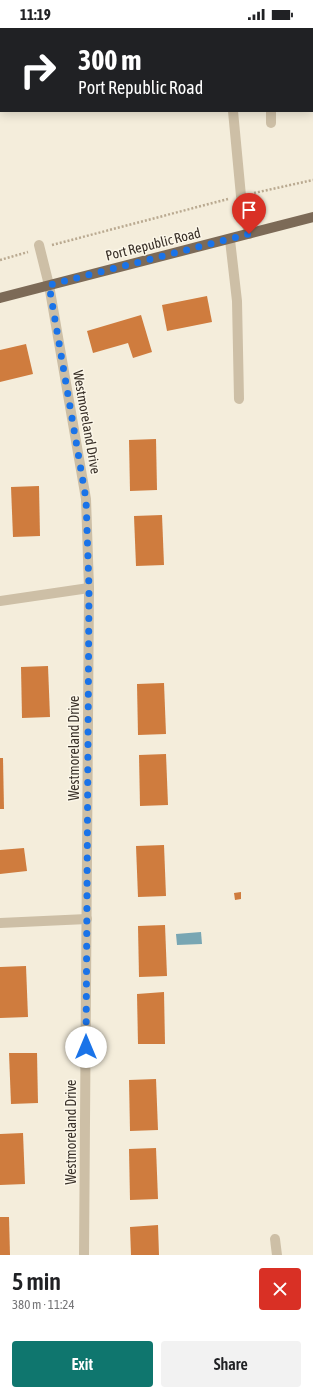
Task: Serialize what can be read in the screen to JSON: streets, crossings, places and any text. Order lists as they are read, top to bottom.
{
  "streets": {
    "main road": ["Port Republic Road"],
    "street": ["Westmoreland Drive"]
  },
  "crossings": [
    ["Port Republic Road", "Westmoreland Drive"]
  ],
  "page": {
    "status": "11:19",
    "turn": ["300 m", "Port Republic Road"],
    "heading": ["5 min", "380 m · 11:24"],
    "buttons": ["Exit", "Share"]
  }
}
